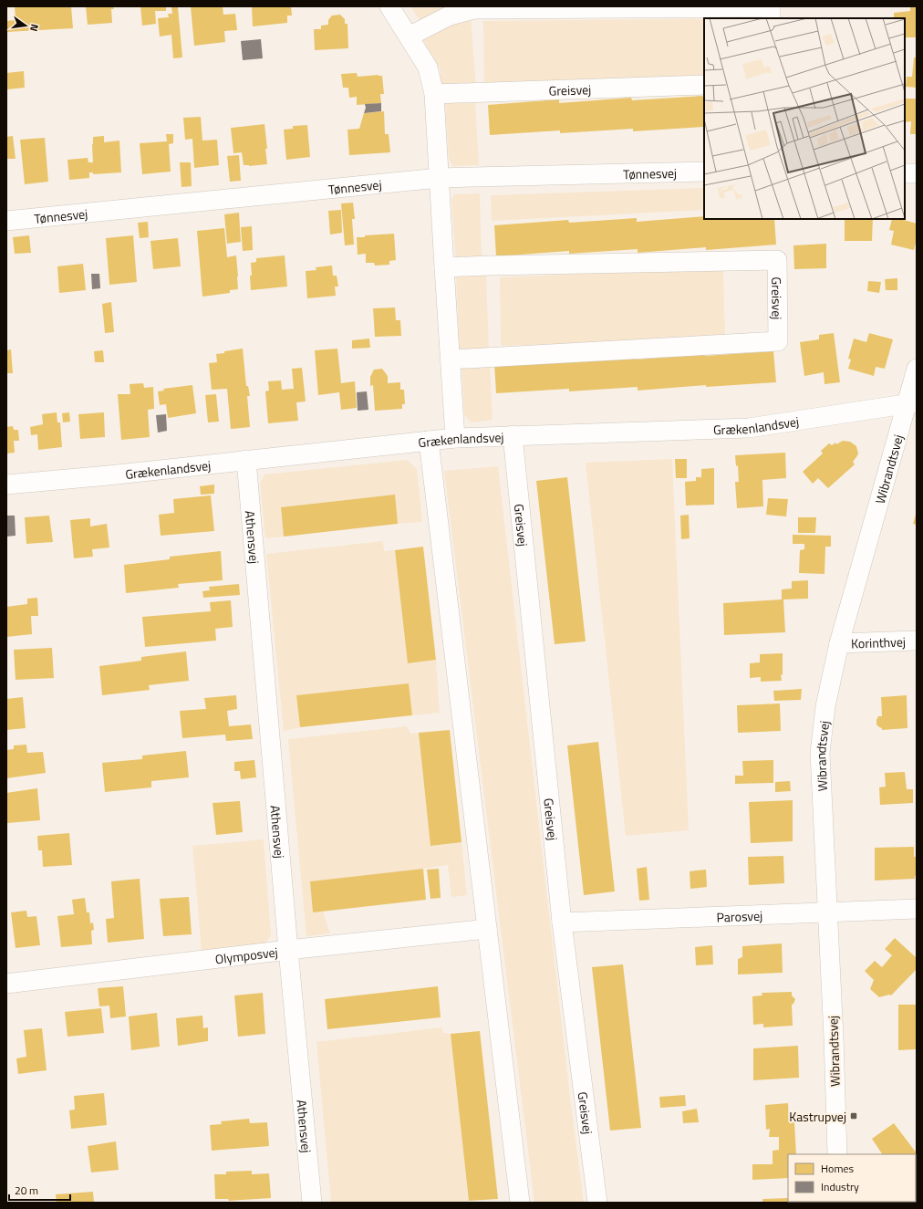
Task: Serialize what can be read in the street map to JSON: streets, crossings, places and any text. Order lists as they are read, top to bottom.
{
  "streets": {
    "street": [
      "Greisvej",
      "Tønnesvej",
      "Grækenlandsvej",
      "Wibrandtsvej",
      "Athensvej",
      "Korinthvej",
      "Parosvej",
      "Olymposvej"
    ]
  },
  "crossings": [
    ["Greisvej", "Grækenlandsvej"],
    ["Greisvej", "Parosvej"],
    ["Grækenlandsvej", "Wibrandtsvej"],
    ["Grækenlandsvej", "Athensvej"],
    ["Wibrandtsvej", "Korinthvej"],
    ["Wibrandtsvej", "Parosvej"],
    ["Athensvej", "Olymposvej"]
  ],
  "places": {
    "transit": ["Kastrupvej"]
  },
  "legend": ["Homes", "Industry"],
  "scale_bar": "20 m",
  "north": "right"
}
